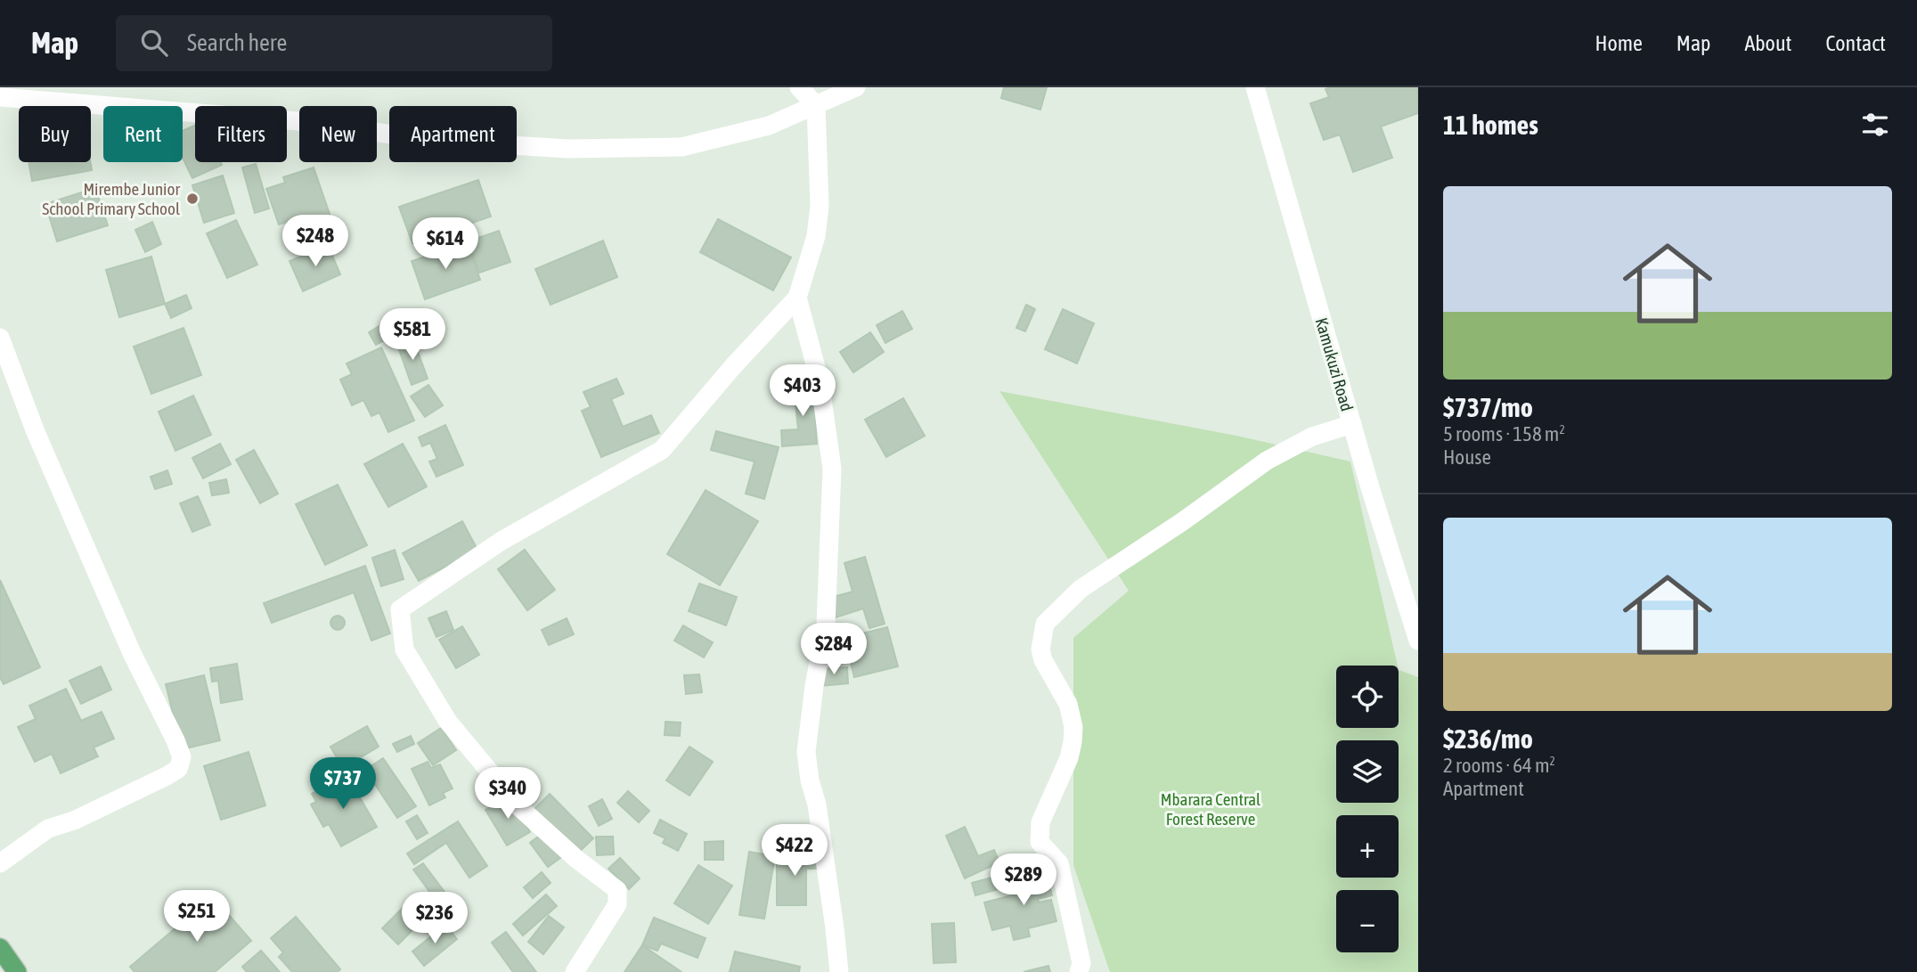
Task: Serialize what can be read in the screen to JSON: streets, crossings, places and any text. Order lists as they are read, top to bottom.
{
  "streets": {
    "street": ["Kamukuzi Road"]
  },
  "parks": ["Mbarara Central Forest Reserve"],
  "places": ["Mirembe Junior School Primary School"],
  "page": {
    "header": "Map",
    "search": "Search here",
    "nav": [
      "Home",
      "Map",
      "About",
      "Contact"
    ],
    "heading": "11 homes",
    "chip": [
      "Buy",
      "Rent",
      "Filters",
      "New",
      "Apartment"
    ],
    "list": [
      {
        "name": "$737/mo",
        "note": "5 rooms · 158 m² · House"
      },
      {
        "name": "$236/mo",
        "note": "2 rooms · 64 m² · Apartment"
      }
    ],
    "price": [
      "$248",
      "$614",
      "$581",
      "$403",
      "$284",
      "$737",
      "$340",
      "$422",
      "$289",
      "$251",
      "$236"
    ],
    "map_buttons": ["+", "−"]
  }
}
